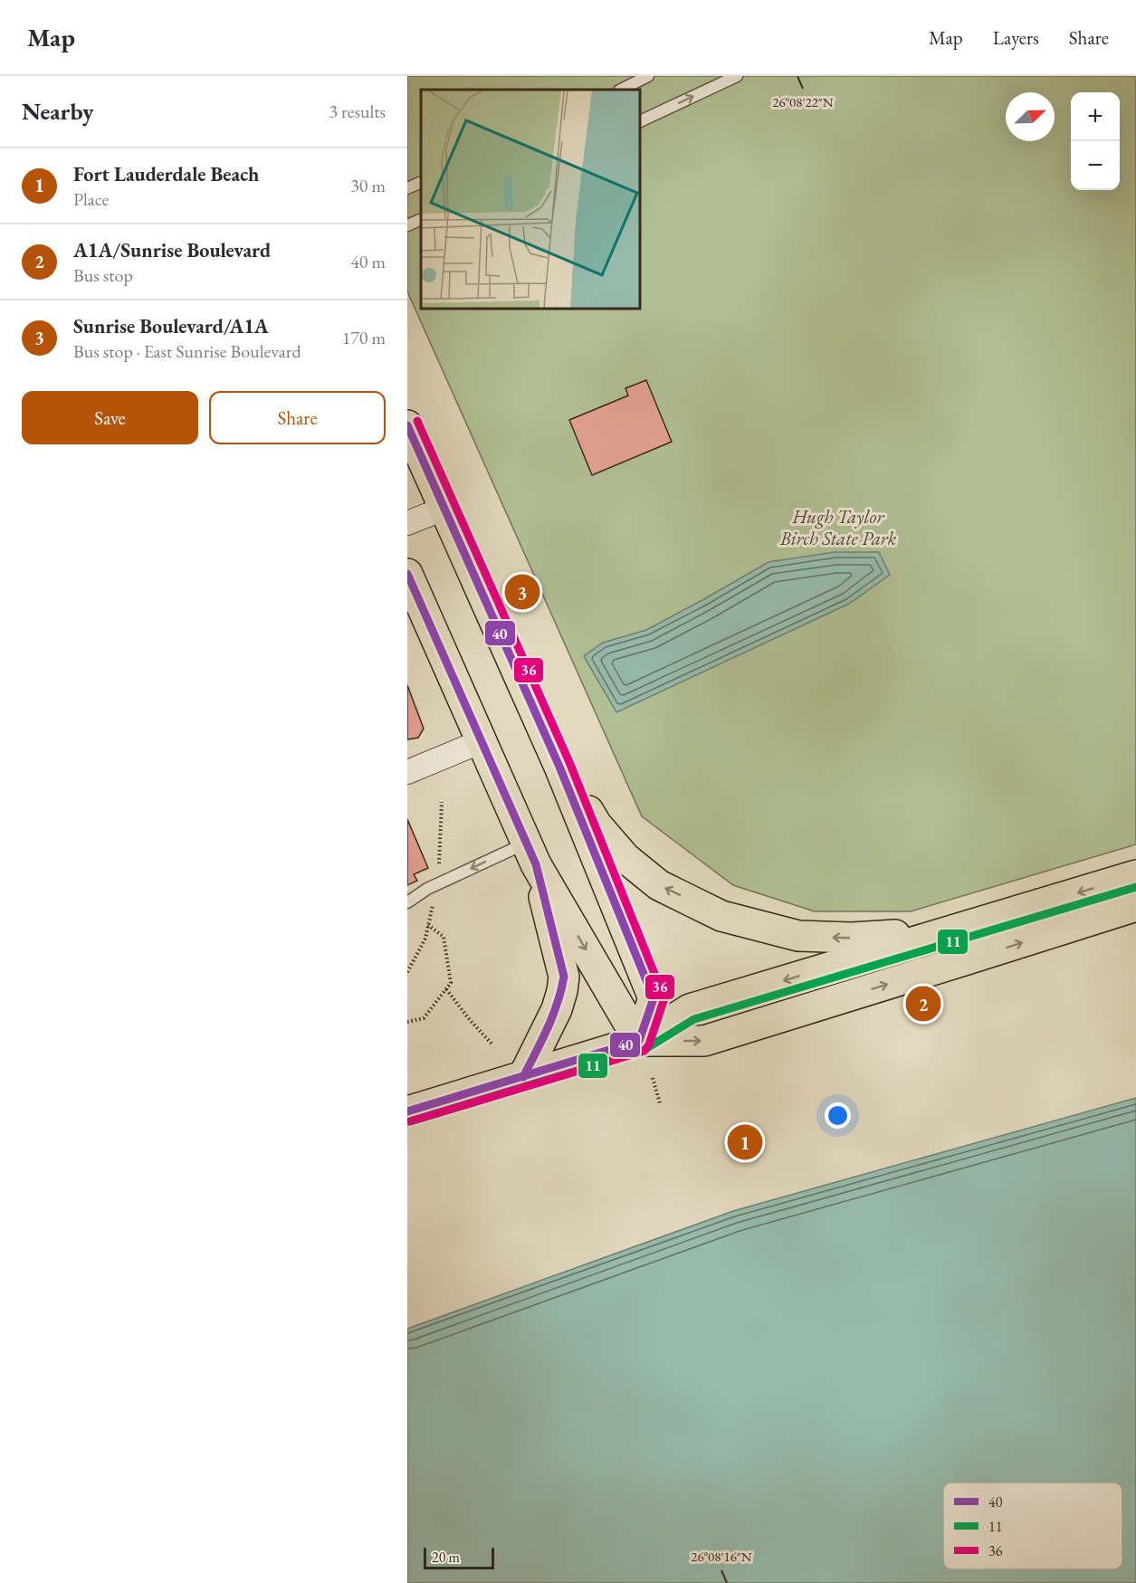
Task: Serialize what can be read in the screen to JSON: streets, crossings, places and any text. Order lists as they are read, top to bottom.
{
  "parks": ["Hugh Taylor Birch State Park"],
  "lines": ["transit line 36", "transit line 40", "transit line 11"],
  "legend": ["40", "11", "36"],
  "scale_bar": "20 m",
  "north": "top right",
  "page": {
    "header": "Map",
    "nav": ["Map", "Layers", "Share"],
    "heading": ["Nearby", "3 results"],
    "map_buttons": ["+", "−"],
    "list": [
      {
        "mark": "1",
        "name": "Fort Lauderdale Beach",
        "note": "Place",
        "value": "30 m"
      },
      {
        "mark": "2",
        "name": "A1A/Sunrise Boulevard",
        "note": "Bus stop",
        "value": "40 m"
      },
      {
        "mark": "3",
        "name": "Sunrise Boulevard/A1A",
        "note": "Bus stop · East Sunrise Boulevard",
        "value": "170 m"
      }
    ],
    "buttons": ["Save", "Share"],
    "pins": ["3", "2", "1"],
    "scale": "20 m"
  },
  "coordinates": ["26°08'22\"N", "26°08'16\"N"]
}
